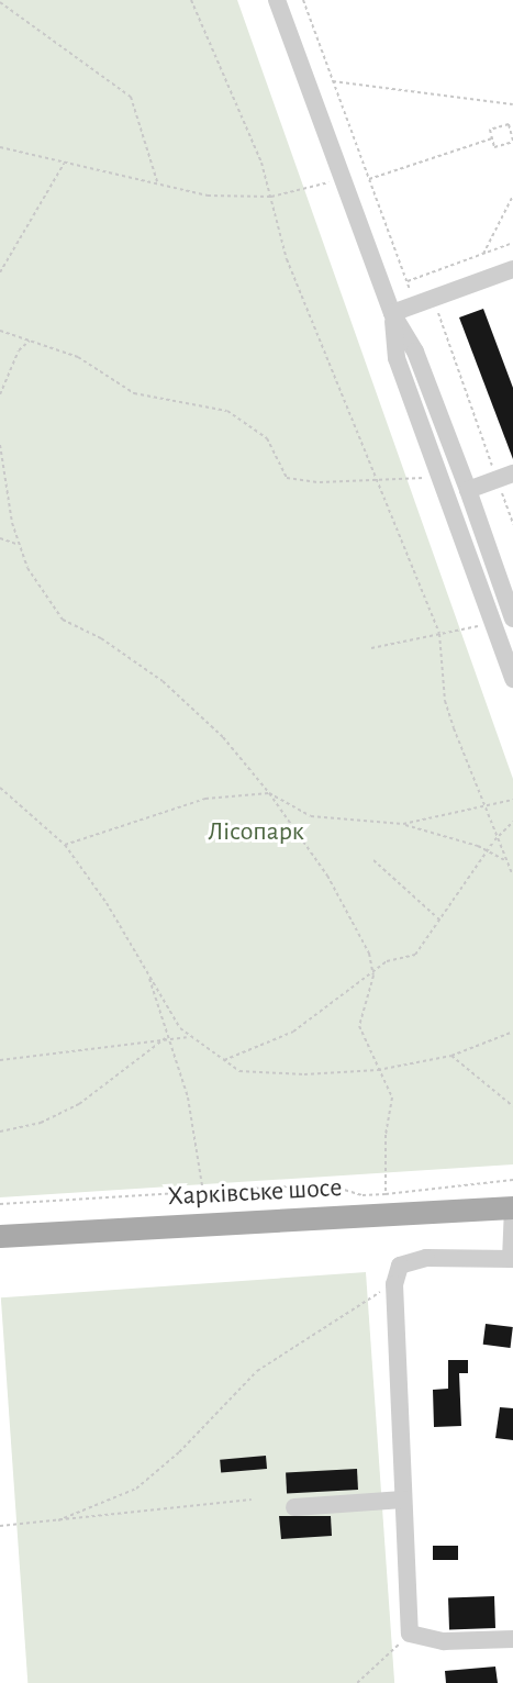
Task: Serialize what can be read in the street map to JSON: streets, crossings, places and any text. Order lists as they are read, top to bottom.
{
  "streets": {
    "main road": ["Харківське шосе"]
  },
  "parks": ["Лісопарк"]
}
